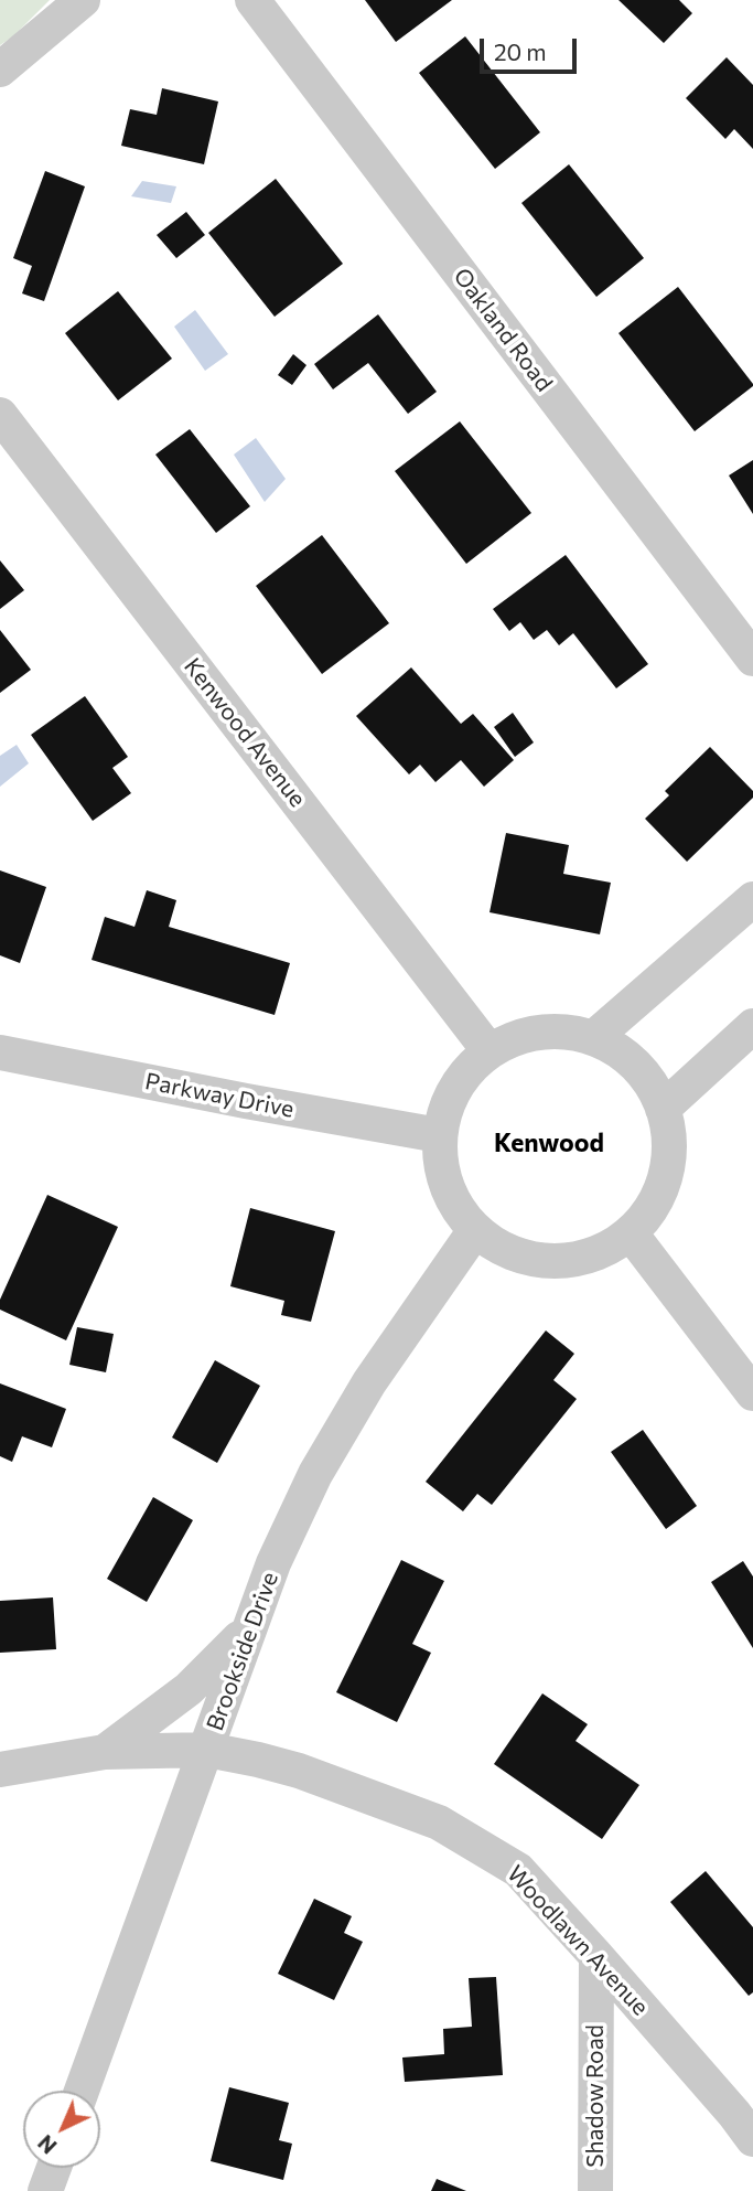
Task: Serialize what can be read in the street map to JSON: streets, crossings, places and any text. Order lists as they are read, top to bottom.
{
  "streets": {
    "street": [
      "Oakland Road",
      "Kenwood Avenue",
      "Parkway Drive",
      "Brookside Drive",
      "Woodlawn Avenue",
      "Shadow Road"
    ]
  },
  "crossings": [
    ["Kenwood Avenue", "Parkway Drive"],
    ["Kenwood Avenue", "Brookside Drive"],
    ["Parkway Drive", "Brookside Drive"],
    ["Brookside Drive", "Woodlawn Avenue"],
    ["Woodlawn Avenue", "Shadow Road"]
  ],
  "districts": ["Kenwood"],
  "scale_bar": "20 m",
  "north": "bottom left"
}
